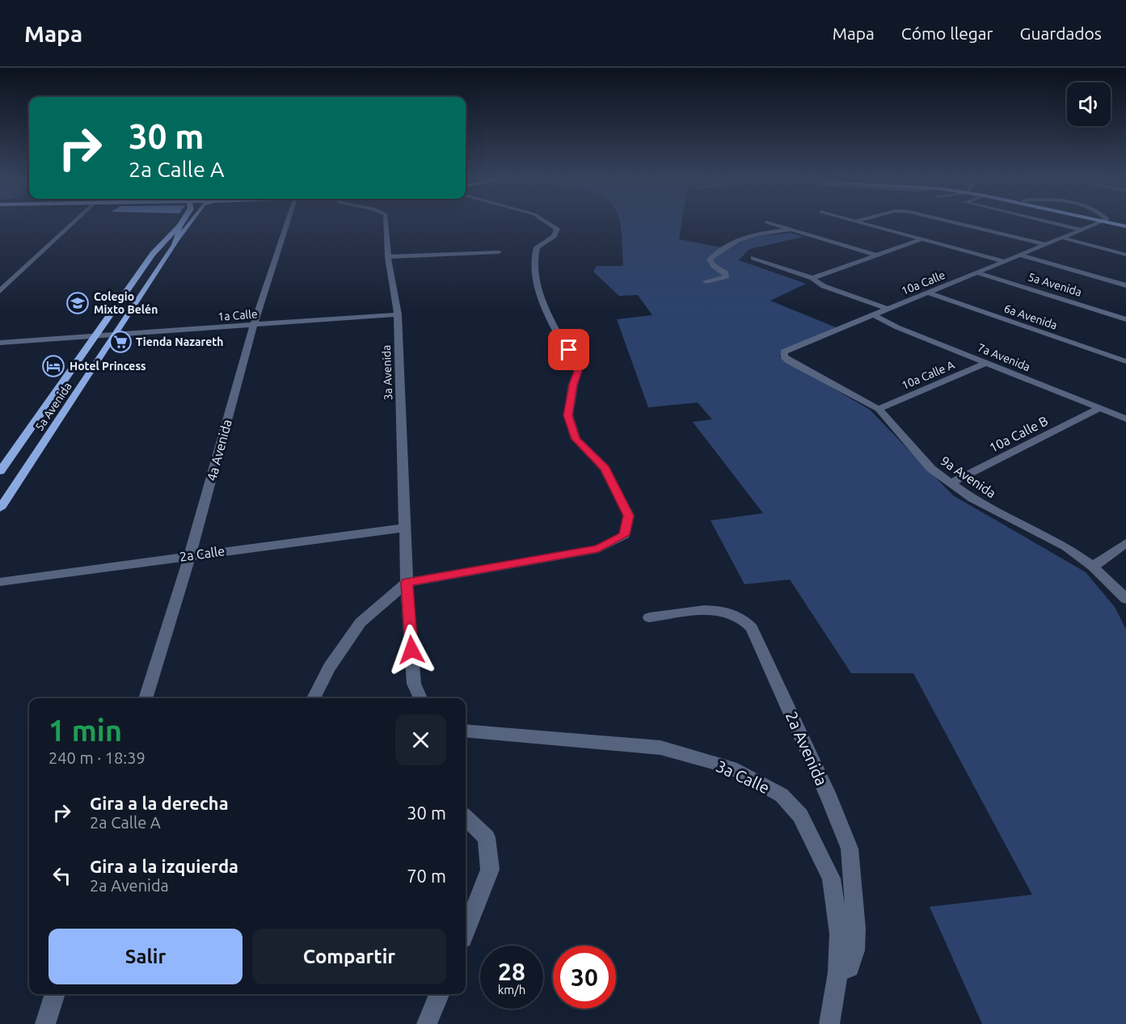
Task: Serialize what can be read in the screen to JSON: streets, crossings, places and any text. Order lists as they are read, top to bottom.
{
  "streets": {
    "main road": ["5a Avenida"],
    "street": [
      "10a Calle",
      "1a Calle",
      "6a Avenida",
      "7a Avenida",
      "3a Avenida",
      "10a Calle A",
      "10a Calle B",
      "4a Avenida",
      "9a Avenida",
      "2a Calle",
      "2a Avenida",
      "3a Calle"
    ]
  },
  "crossings": [
    ["10a Calle", "5a Avenida"],
    ["10a Calle", "6a Avenida"],
    ["10a Calle", "7a Avenida"],
    ["10a Calle", "9a Avenida"],
    ["5a Avenida", "1a Calle"],
    ["1a Calle", "3a Avenida"],
    ["1a Calle", "4a Avenida"],
    ["7a Avenida", "10a Calle A"],
    ["7a Avenida", "10a Calle B"],
    ["3a Avenida", "2a Calle"],
    ["10a Calle A", "9a Avenida"],
    ["10a Calle B", "9a Avenida"],
    ["4a Avenida", "2a Calle"],
    ["2a Avenida", "3a Calle"]
  ],
  "places": {
    "school or university": ["Colegio Mixto Belén"],
    "supermarket": ["Tienda Nazareth"],
    "hotel": ["Hotel Princess"]
  },
  "page": {
    "header": "Mapa",
    "nav": ["Mapa", "Cómo llegar", "Guardados"],
    "turn": ["30 m", "2a Calle A"],
    "heading": ["1 min", "240 m · 18:39"],
    "list": [
      {
        "name": "Gira a la derecha",
        "note": "2a Calle A",
        "value": "30 m"
      },
      {
        "name": "Gira a la izquierda",
        "note": "2a Avenida",
        "value": "70 m"
      }
    ],
    "buttons": ["Salir", "Compartir"],
    "speed": "28 km/h",
    "limit": "30"
  }
}
